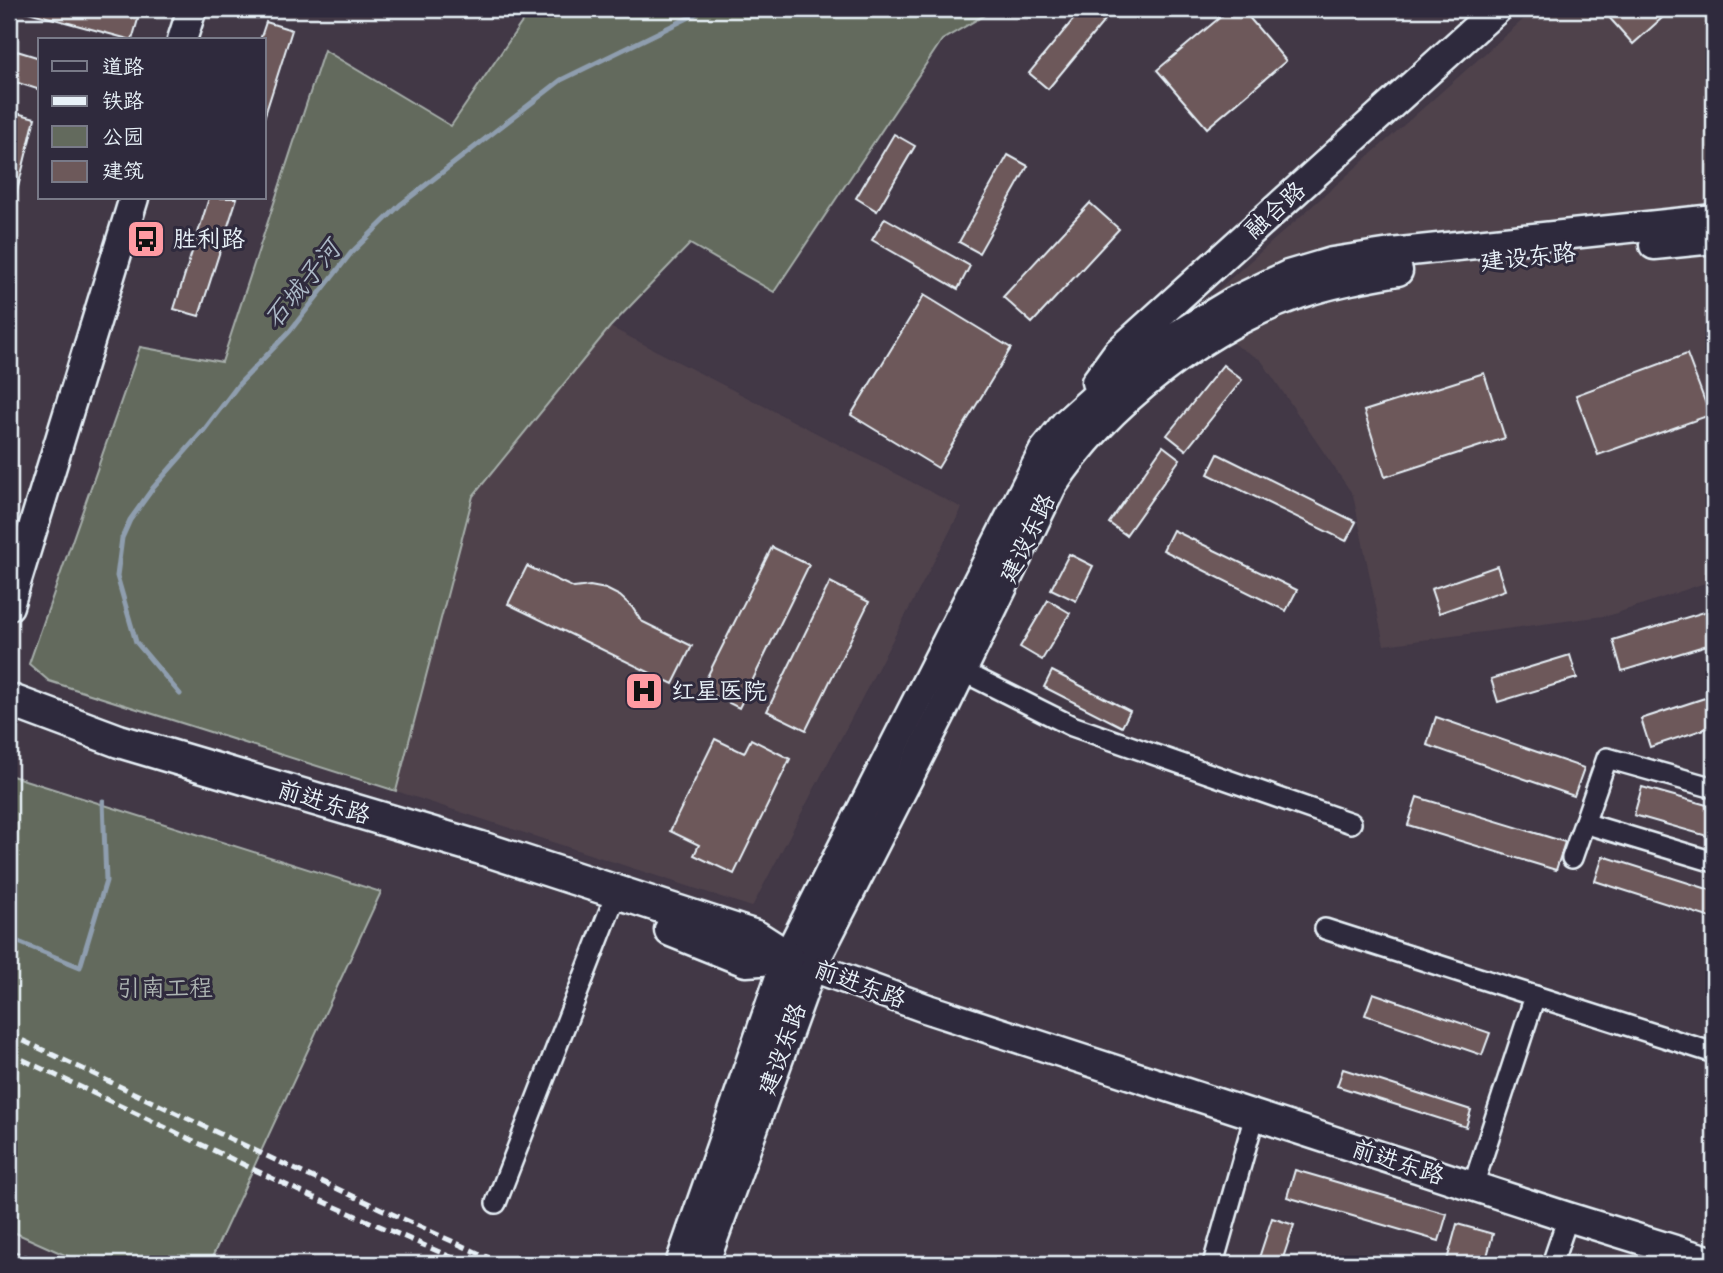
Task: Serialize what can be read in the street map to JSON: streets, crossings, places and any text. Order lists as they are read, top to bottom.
{
  "streets": {
    "main road": ["融合路", "建设东路", "前进东路"]
  },
  "crossings": [
    ["融合路", "建设东路"],
    ["建设东路", "前进东路"]
  ],
  "water": ["石城子河"],
  "parks": ["引南工程"],
  "places": {
    "bus stop": ["胜利路"],
    "hospital": ["红星医院"]
  },
  "legend": [
    "道路",
    "铁路",
    "公园",
    "建筑"
  ]
}
